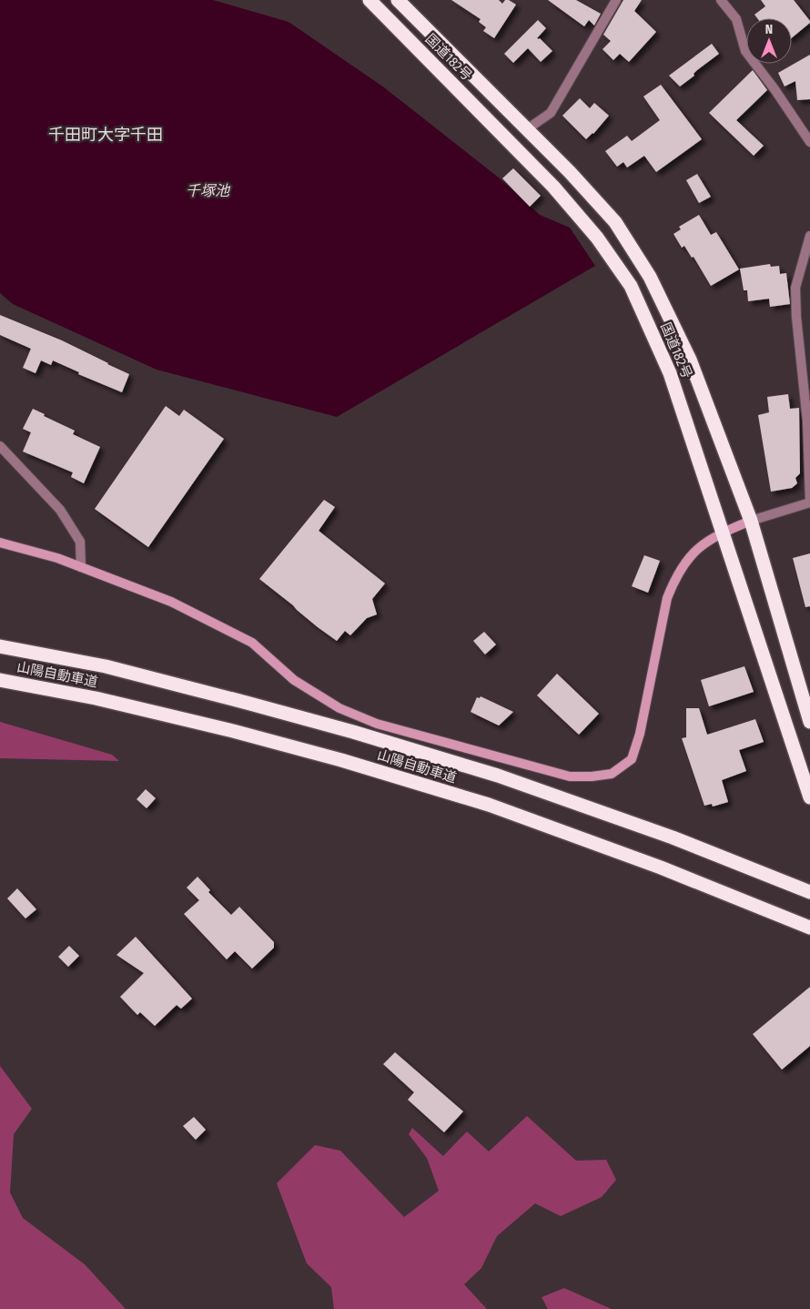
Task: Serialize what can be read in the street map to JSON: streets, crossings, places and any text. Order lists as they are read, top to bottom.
{
  "streets": {
    "highway": ["国道182号", "山陽自動車道"]
  },
  "districts": ["千田町大字千田"],
  "water": ["千塚池"],
  "north": "top"
}
